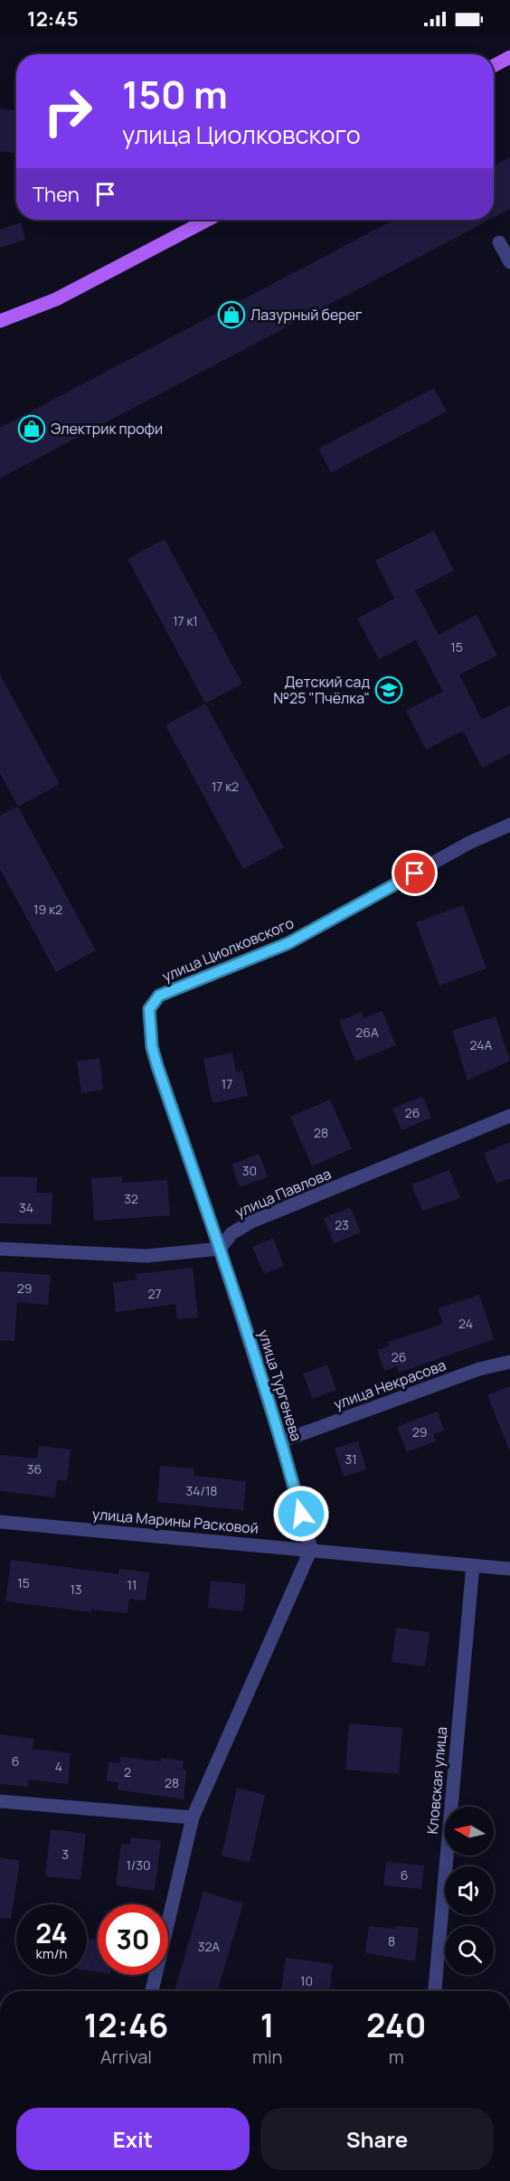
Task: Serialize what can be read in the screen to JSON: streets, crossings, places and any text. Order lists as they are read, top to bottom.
{
  "streets": {
    "street": [
      "улица Циолковского",
      "улица Павлова",
      "улица Некрасова",
      "улица Тургенева",
      "улица Марины Расковой",
      "Кловская улица"
    ]
  },
  "crossings": [
    ["улица Циолковского", "улица Тургенева"],
    ["улица Павлова", "улица Тургенева"],
    ["улица Некрасова", "улица Тургенева"],
    ["улица Тургенева", "улица Марины Расковой"],
    ["улица Марины Расковой", "Кловская улица"]
  ],
  "places": {
    "shop": ["Лазурный берег", "Электрик профи"],
    "school or university": ["Детский сад №25 \"Пчёлка\""]
  },
  "house_numbers": [
    "17 к1",
    "15",
    "17 к2",
    "19 к2",
    "26А",
    "24А",
    "17",
    "26",
    "28",
    "30",
    "32",
    "34",
    "23",
    "29",
    "27",
    "24",
    "26",
    "29",
    "31",
    "36",
    "34/18",
    "15",
    "11",
    "13",
    "6",
    "4",
    "2",
    "28",
    "3",
    "1/30",
    "6",
    "8",
    "32А",
    "10"
  ],
  "north": "left",
  "page": {
    "status": "12:45",
    "turn": ["150 m", "улица Циолковского"],
    "then": "Then",
    "speed": "24 km/h",
    "limit": "30",
    "eta": [
      "12:46",
      "Arrival",
      "1",
      "min",
      "240",
      "m"
    ],
    "buttons": ["Exit", "Share"]
  }
}
